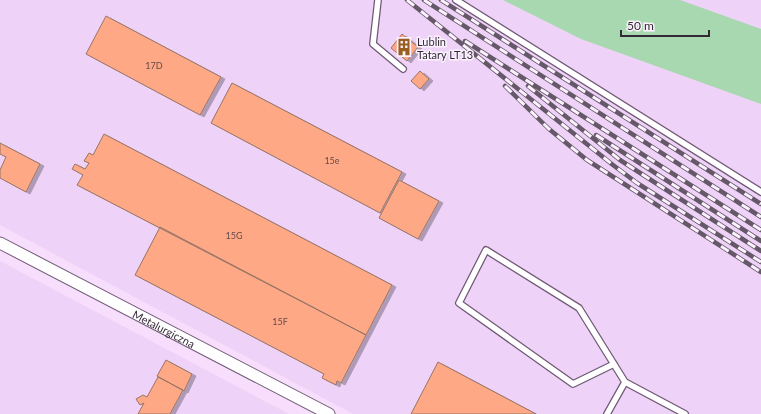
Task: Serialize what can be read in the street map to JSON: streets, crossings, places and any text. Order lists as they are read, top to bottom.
{
  "streets": {
    "street": ["Metalurgiczna"]
  },
  "places": {
    "building": ["Lublin Tatary LT13"]
  },
  "house_numbers": [
    "17D",
    "15e",
    "15G",
    "15F"
  ],
  "scale_bar": "50 m"
}
